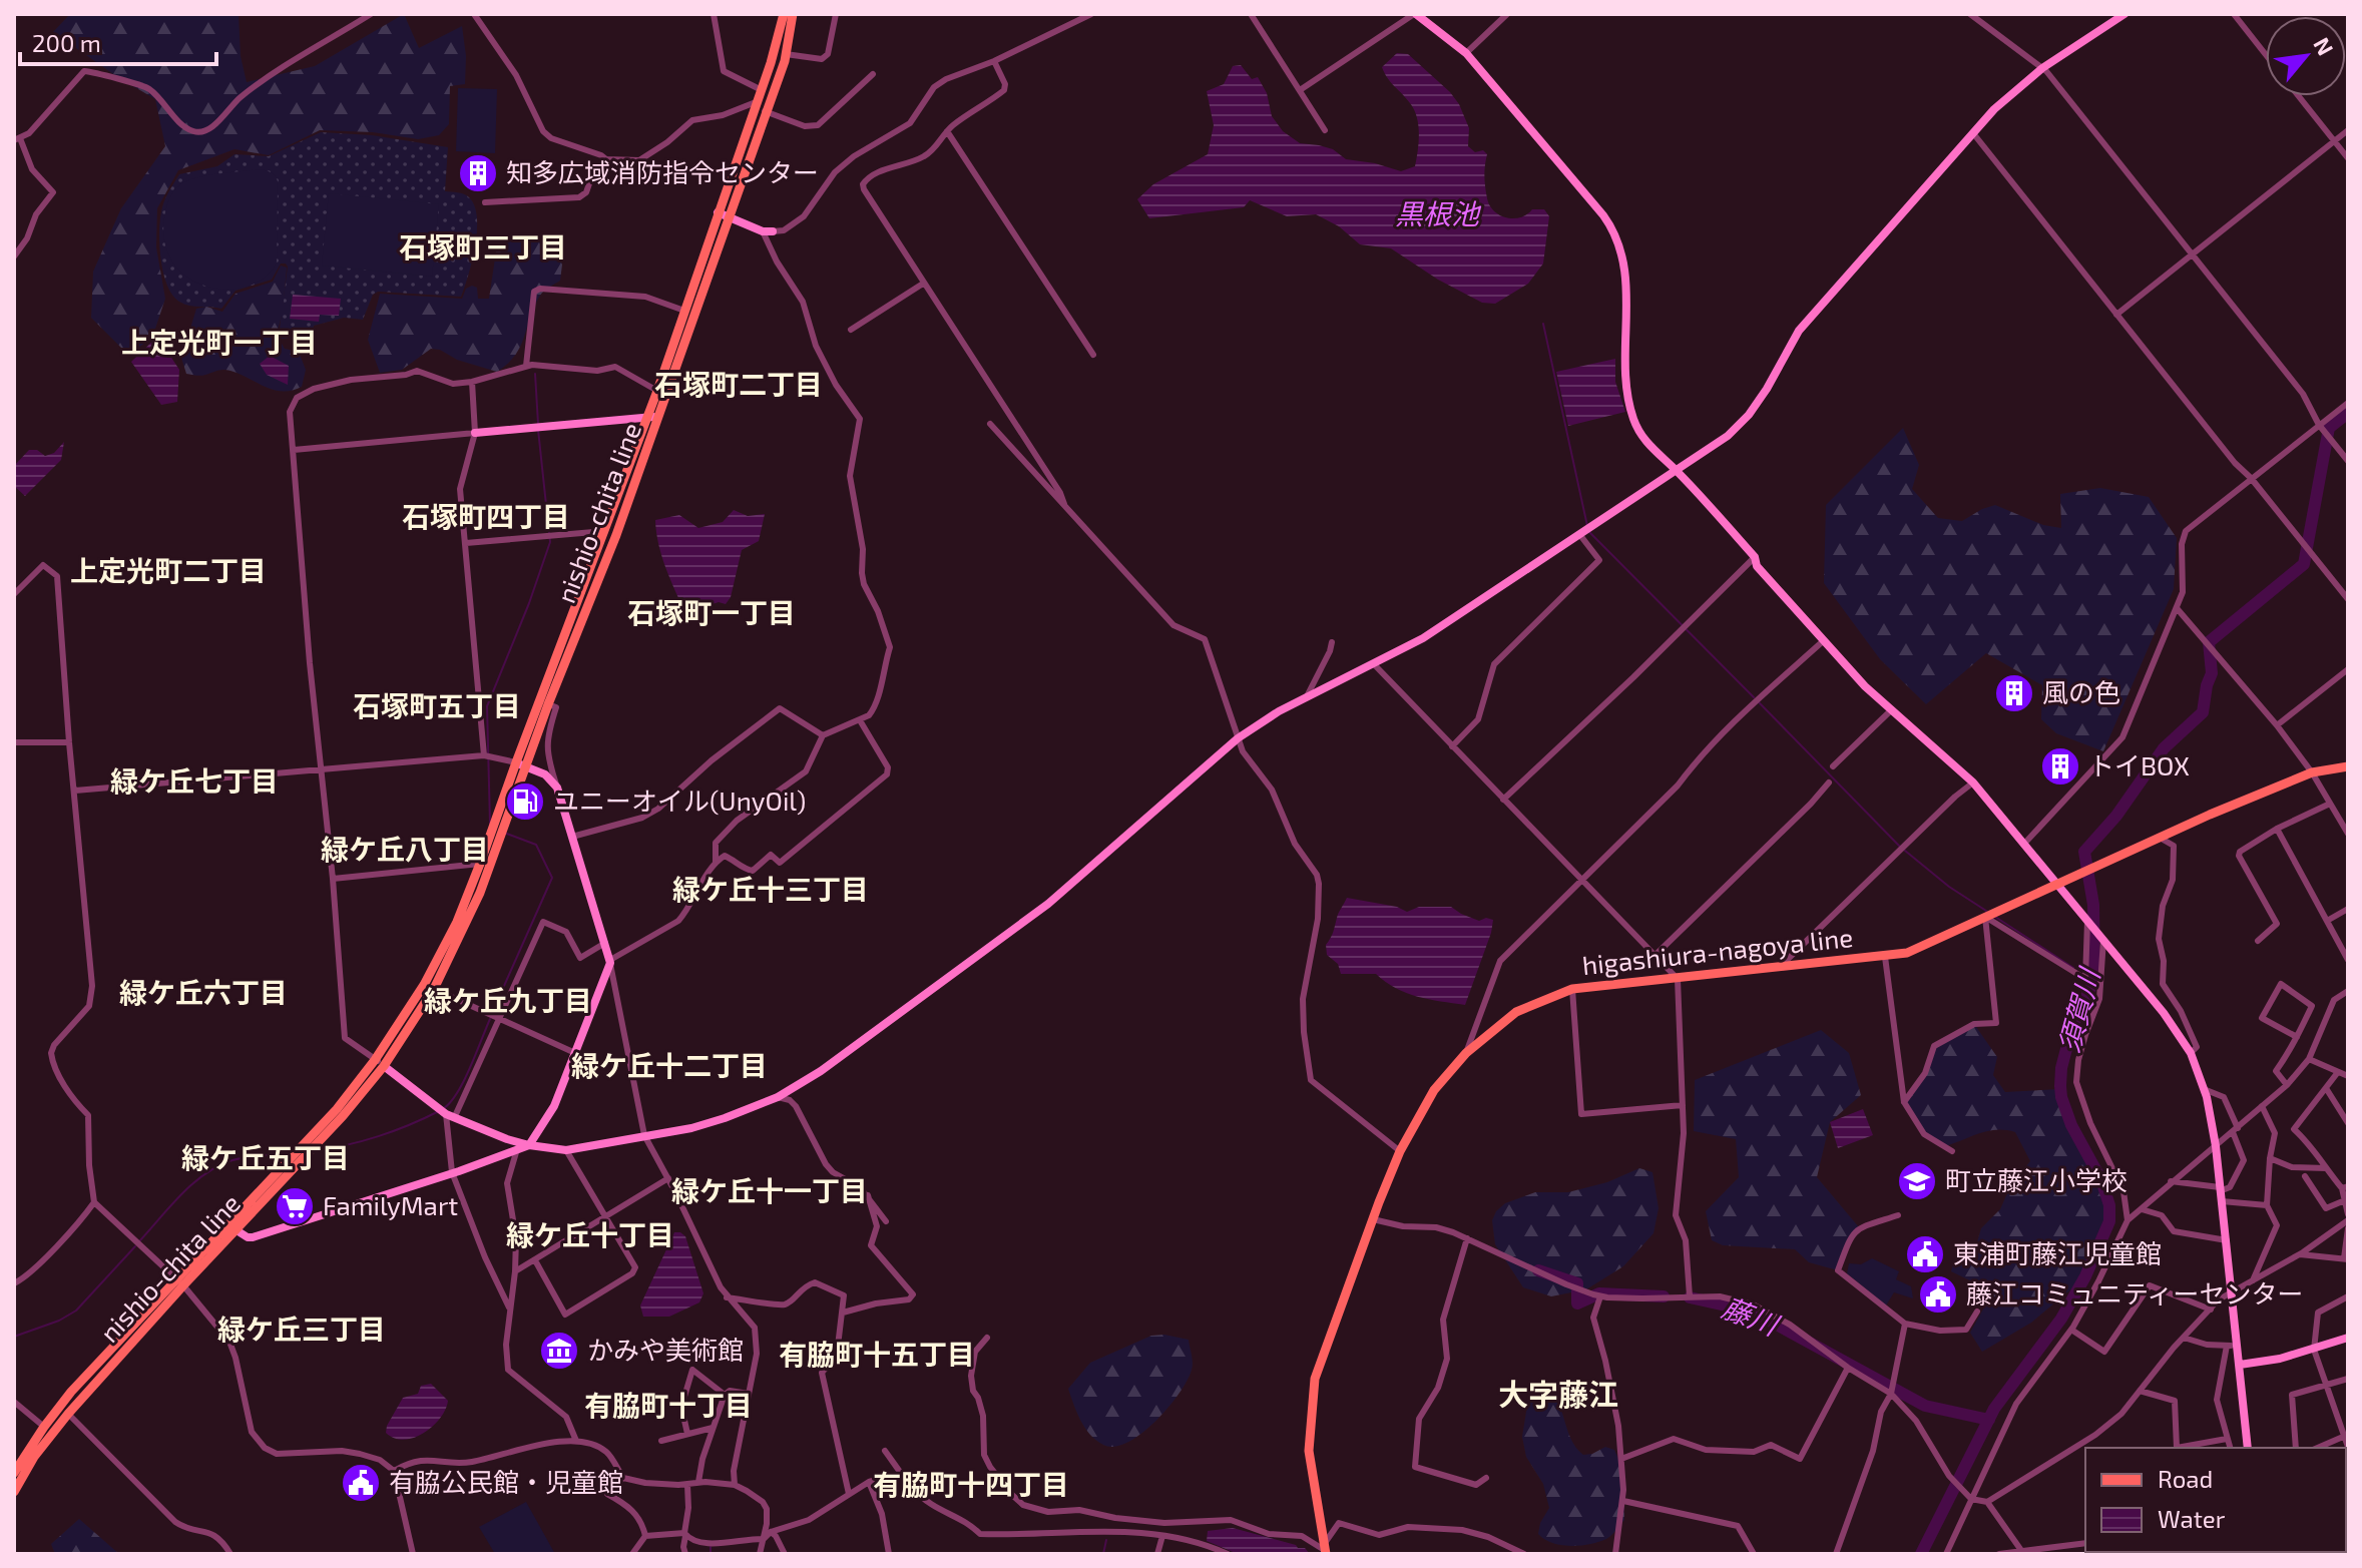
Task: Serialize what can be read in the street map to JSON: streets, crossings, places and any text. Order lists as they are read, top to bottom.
{
  "streets": {
    "main road": ["nishio-chita line", "higashiura-nagoya line"]
  },
  "districts": [
    "石塚町三丁目",
    "上定光町一丁目",
    "石塚町二丁目",
    "石塚町四丁目",
    "上定光町二丁目",
    "石塚町一丁目",
    "石塚町五丁目",
    "緑ケ丘七丁目",
    "緑ケ丘八丁目",
    "緑ケ丘十三丁目",
    "緑ケ丘六丁目",
    "緑ケ丘九丁目",
    "緑ケ丘十二丁目",
    "緑ケ丘五丁目",
    "緑ケ丘十一丁目",
    "緑ケ丘十丁目",
    "緑ケ丘三丁目",
    "有脇町十五丁目",
    "大字藤江",
    "有脇町十丁目",
    "有脇町十四丁目"
  ],
  "water": ["黒根池", "須賀川", "藤川"],
  "places": {
    "building": ["知多広域消防指令センター", "風の色", "トイBOX"],
    "fuel station": ["ユニーオイル(UnyOil)"],
    "school or university": ["町立藤江小学校"],
    "supermarket": ["FamilyMart"],
    "public building": ["東浦町藤江児童館", "藤江コミュニティーセンター", "有脇公民館・児童館"],
    "museum": ["かみや美術館"]
  },
  "legend": ["Road", "Water"],
  "scale_bar": "200 m",
  "north": "top right"
}
